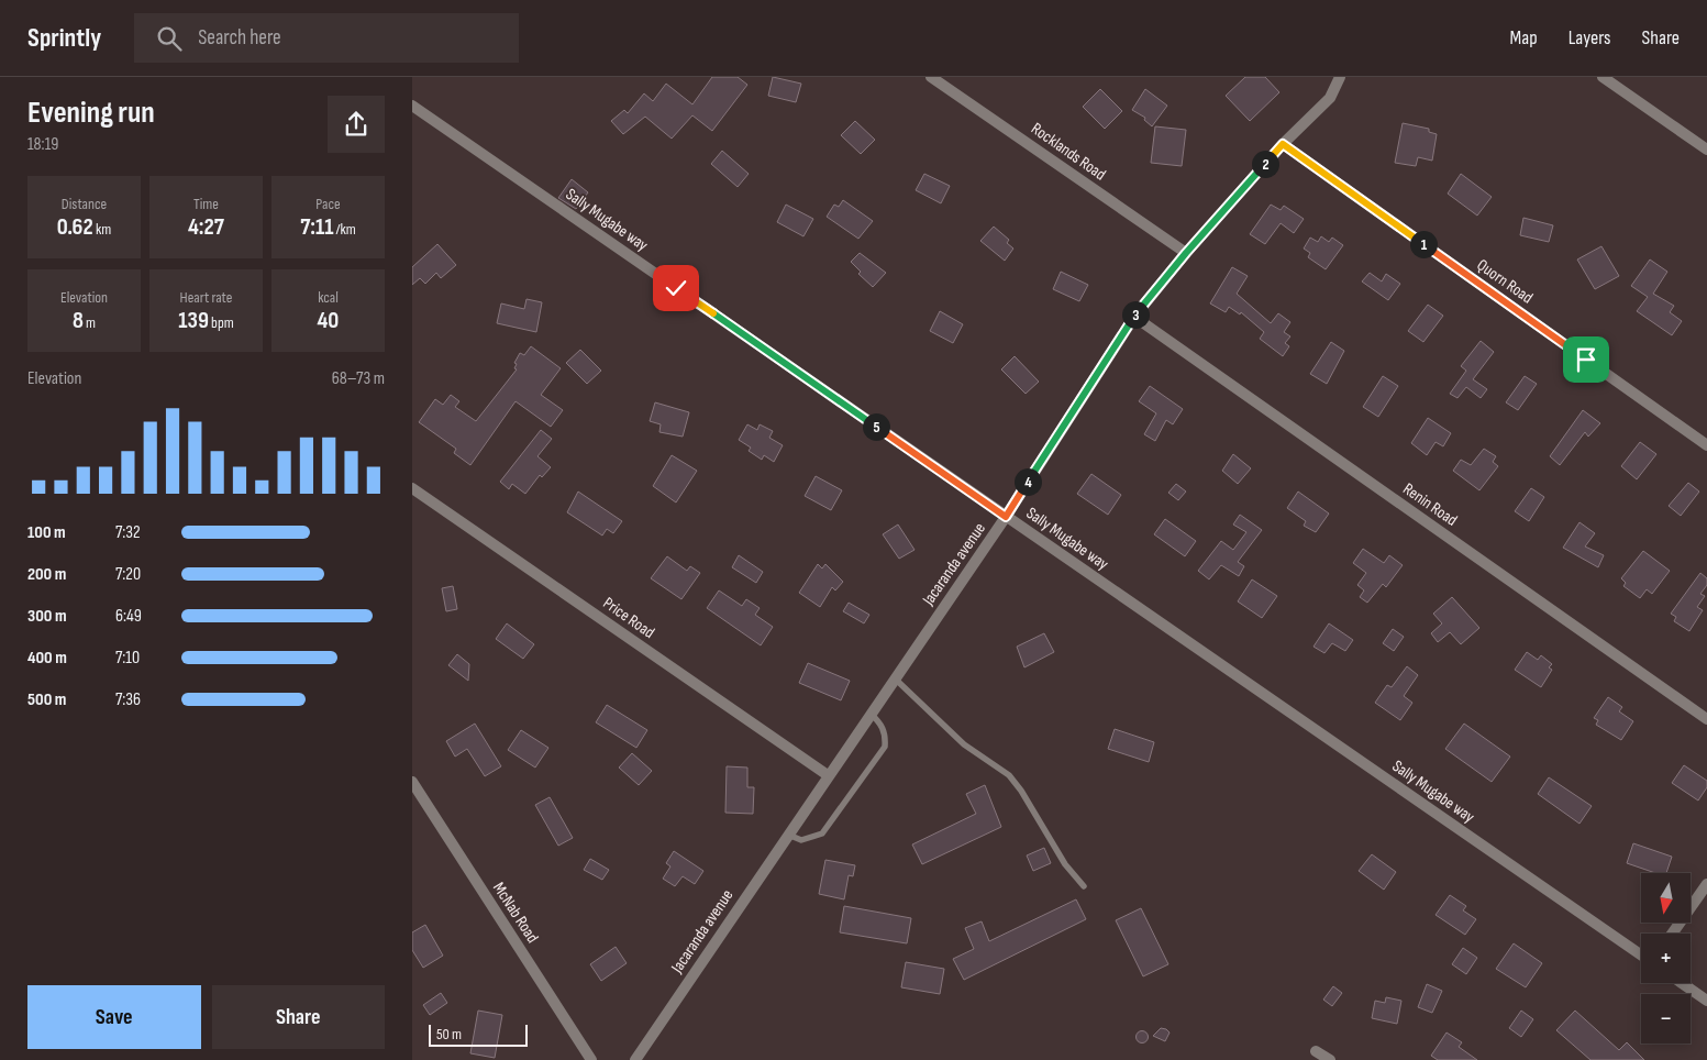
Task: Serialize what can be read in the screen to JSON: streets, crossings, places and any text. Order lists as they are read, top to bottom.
{
  "streets": {
    "street": [
      "Rocklands Road",
      "Sally Mugabe way",
      "Quorn Road",
      "Renin Road",
      "Jacaranda avenue",
      "Price Road",
      "McNab Road"
    ]
  },
  "crossings": [
    ["Rocklands Road", "Jacaranda avenue"],
    ["Sally Mugabe way", "Jacaranda avenue"],
    ["Quorn Road", "Jacaranda avenue"],
    ["Renin Road", "Jacaranda avenue"],
    ["Jacaranda avenue", "Price Road"]
  ],
  "scale_bar": "50 m",
  "north": "bottom",
  "page": {
    "header": "Sprintly",
    "search": "Search here",
    "nav": ["Map", "Layers", "Share"],
    "heading": ["Evening run", "18:19"],
    "pins": [
      "2",
      "1",
      "3",
      "5",
      "4"
    ],
    "stats": [
      ["Distance", "0.62 km"],
      ["Time", "4:27"],
      ["Pace", "7:11 /km"],
      ["Elevation", "8 m"],
      ["Heart rate", "139 bpm"],
      ["kcal", "40"]
    ],
    "chart": ["Elevation", "68–73 m"],
    "list": [
      {
        "name": "100 m",
        "note": "7:32"
      },
      {
        "name": "200 m",
        "note": "7:20"
      },
      {
        "name": "300 m",
        "note": "6:49"
      },
      {
        "name": "400 m",
        "note": "7:10"
      },
      {
        "name": "500 m",
        "note": "7:36"
      }
    ],
    "map_buttons": ["+", "−"],
    "buttons": ["Save", "Share"],
    "scale": "50 m"
  }
}
